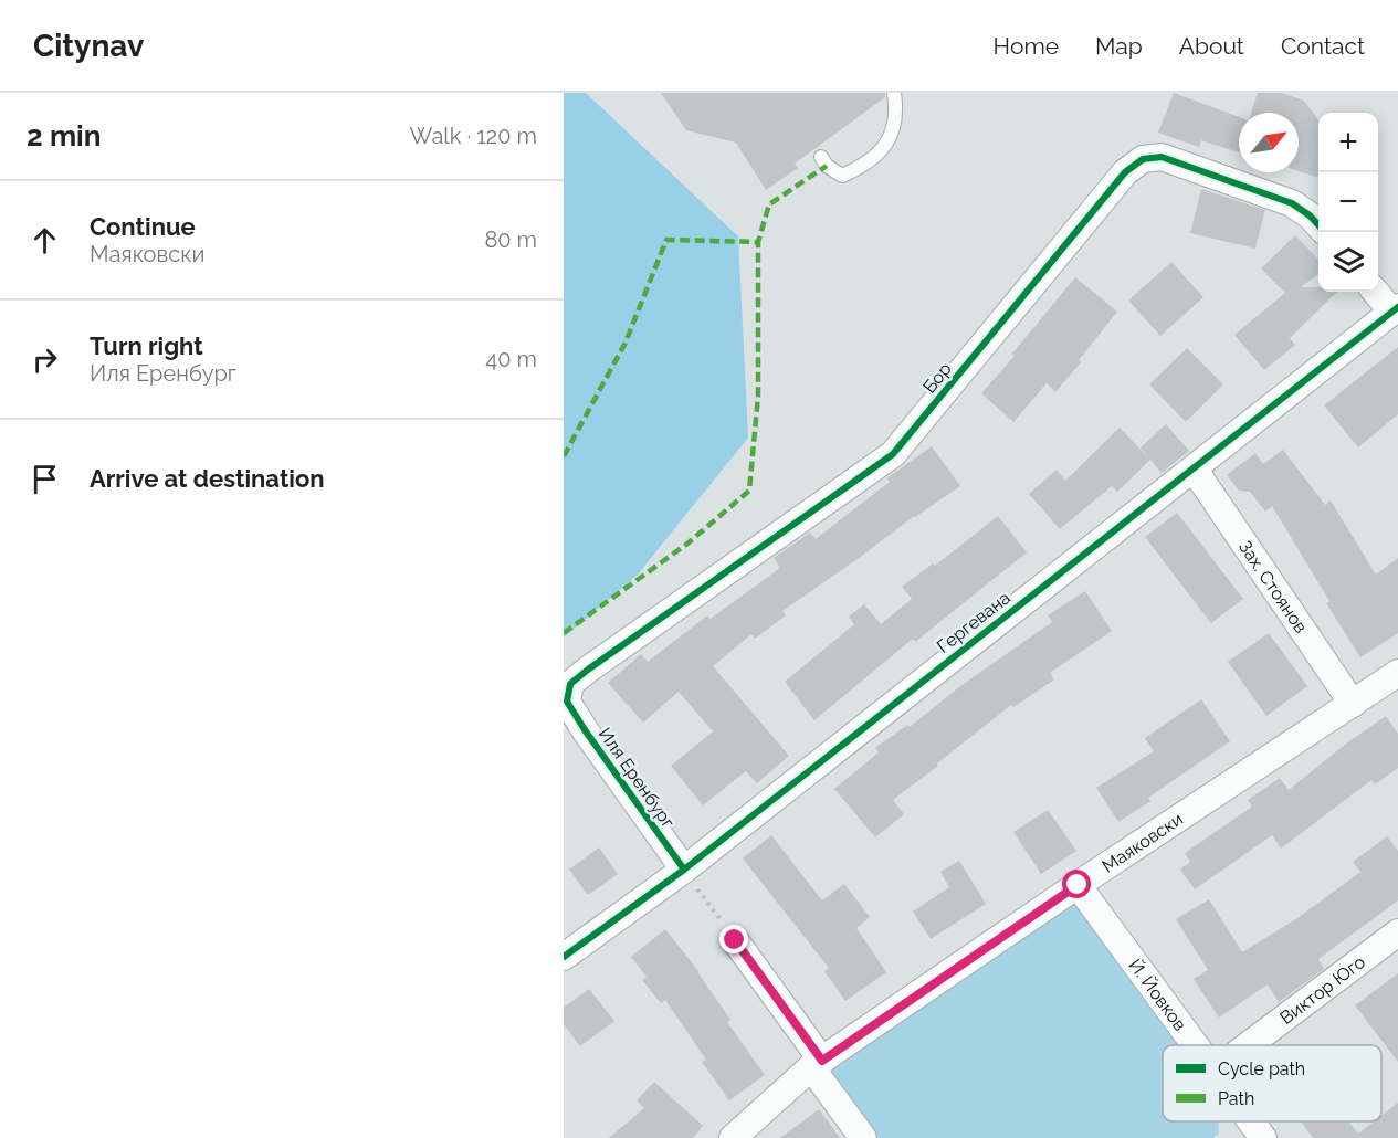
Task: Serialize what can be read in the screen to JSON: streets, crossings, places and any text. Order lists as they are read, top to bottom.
{
  "streets": {
    "street": [
      "Бор",
      "Зах. Стоянов",
      "Гергевана",
      "Иля Еренбург",
      "Маяковски",
      "Виктор Юго",
      "Й. Йовков"
    ]
  },
  "crossings": [
    ["Бор", "Иля Еренбург"],
    ["Зах. Стоянов", "Гергевана"],
    ["Зах. Стоянов", "Маяковски"],
    ["Гергевана", "Иля Еренбург"],
    ["Маяковски", "Й. Йовков"]
  ],
  "legend": ["Cycle path", "Path"],
  "north": "top right",
  "page": {
    "header": "Citynav",
    "nav": [
      "Home",
      "Map",
      "About",
      "Contact"
    ],
    "heading": ["2 min", "Walk · 120 m"],
    "map_buttons": ["+", "−"],
    "list": [
      ["Continue", "Маяковски", "80 m"],
      ["Turn right", "Иля Еренбург", "40 m"],
      "Arrive at destination"
    ]
  }
}
